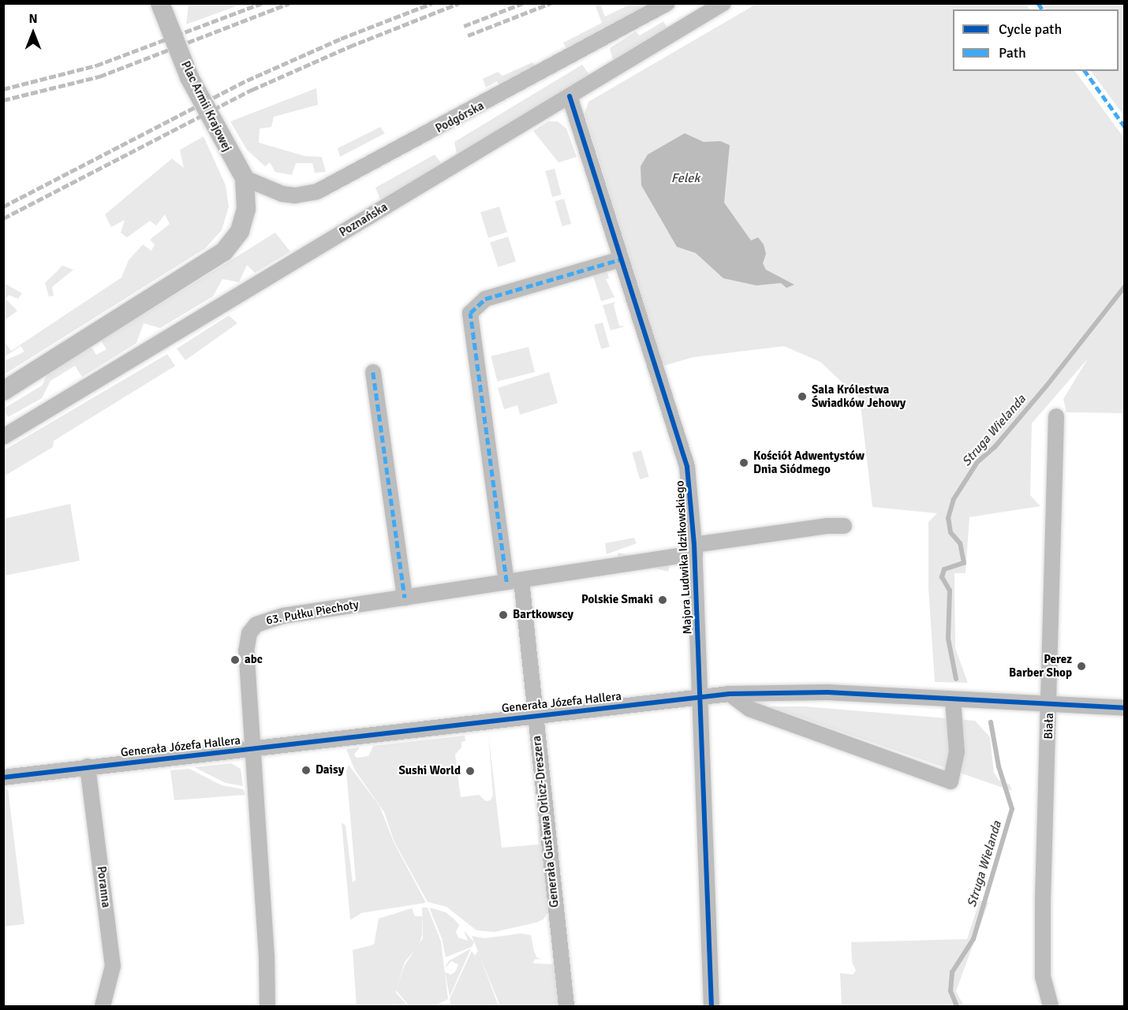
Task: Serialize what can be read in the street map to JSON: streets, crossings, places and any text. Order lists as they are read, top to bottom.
{
  "streets": {
    "main road": ["Plac Armii Krajowej"],
    "street": [
      "Podgórska",
      "Poznańska",
      "Majora Ludwika Idzikowskiego",
      "63. Pułku Piechoty",
      "Generała Józefa Hallera",
      "Biała",
      "Generała Gustawa Orlicz-Dreszera",
      "Poranna"
    ]
  },
  "crossings": [
    ["Plac Armii Krajowej", "Podgórska"],
    ["Poznańska", "Majora Ludwika Idzikowskiego"],
    ["Majora Ludwika Idzikowskiego", "63. Pułku Piechoty"],
    ["Majora Ludwika Idzikowskiego", "Generała Józefa Hallera"],
    ["Majora Ludwika Idzikowskiego", "Generała Gustawa Orlicz-Dreszera"],
    ["63. Pułku Piechoty", "Generała Józefa Hallera"],
    ["63. Pułku Piechoty", "Generała Gustawa Orlicz-Dreszera"],
    ["Generała Józefa Hallera", "Biała"],
    ["Generała Józefa Hallera", "Generała Gustawa Orlicz-Dreszera"],
    ["Generała Józefa Hallera", "Poranna"]
  ],
  "water": ["Felek", "Struga Wielanda"],
  "places": [
    "Sala Królestwa Świadków Jehowy",
    "Kościół Adwentystów Dnia Siódmego",
    "Polskie Smaki",
    "Bartkowscy",
    "abc",
    "Perez Barber Shop",
    "Daisy",
    "Sushi World"
  ],
  "legend": ["Cycle path", "Path"],
  "north": "top"
}
